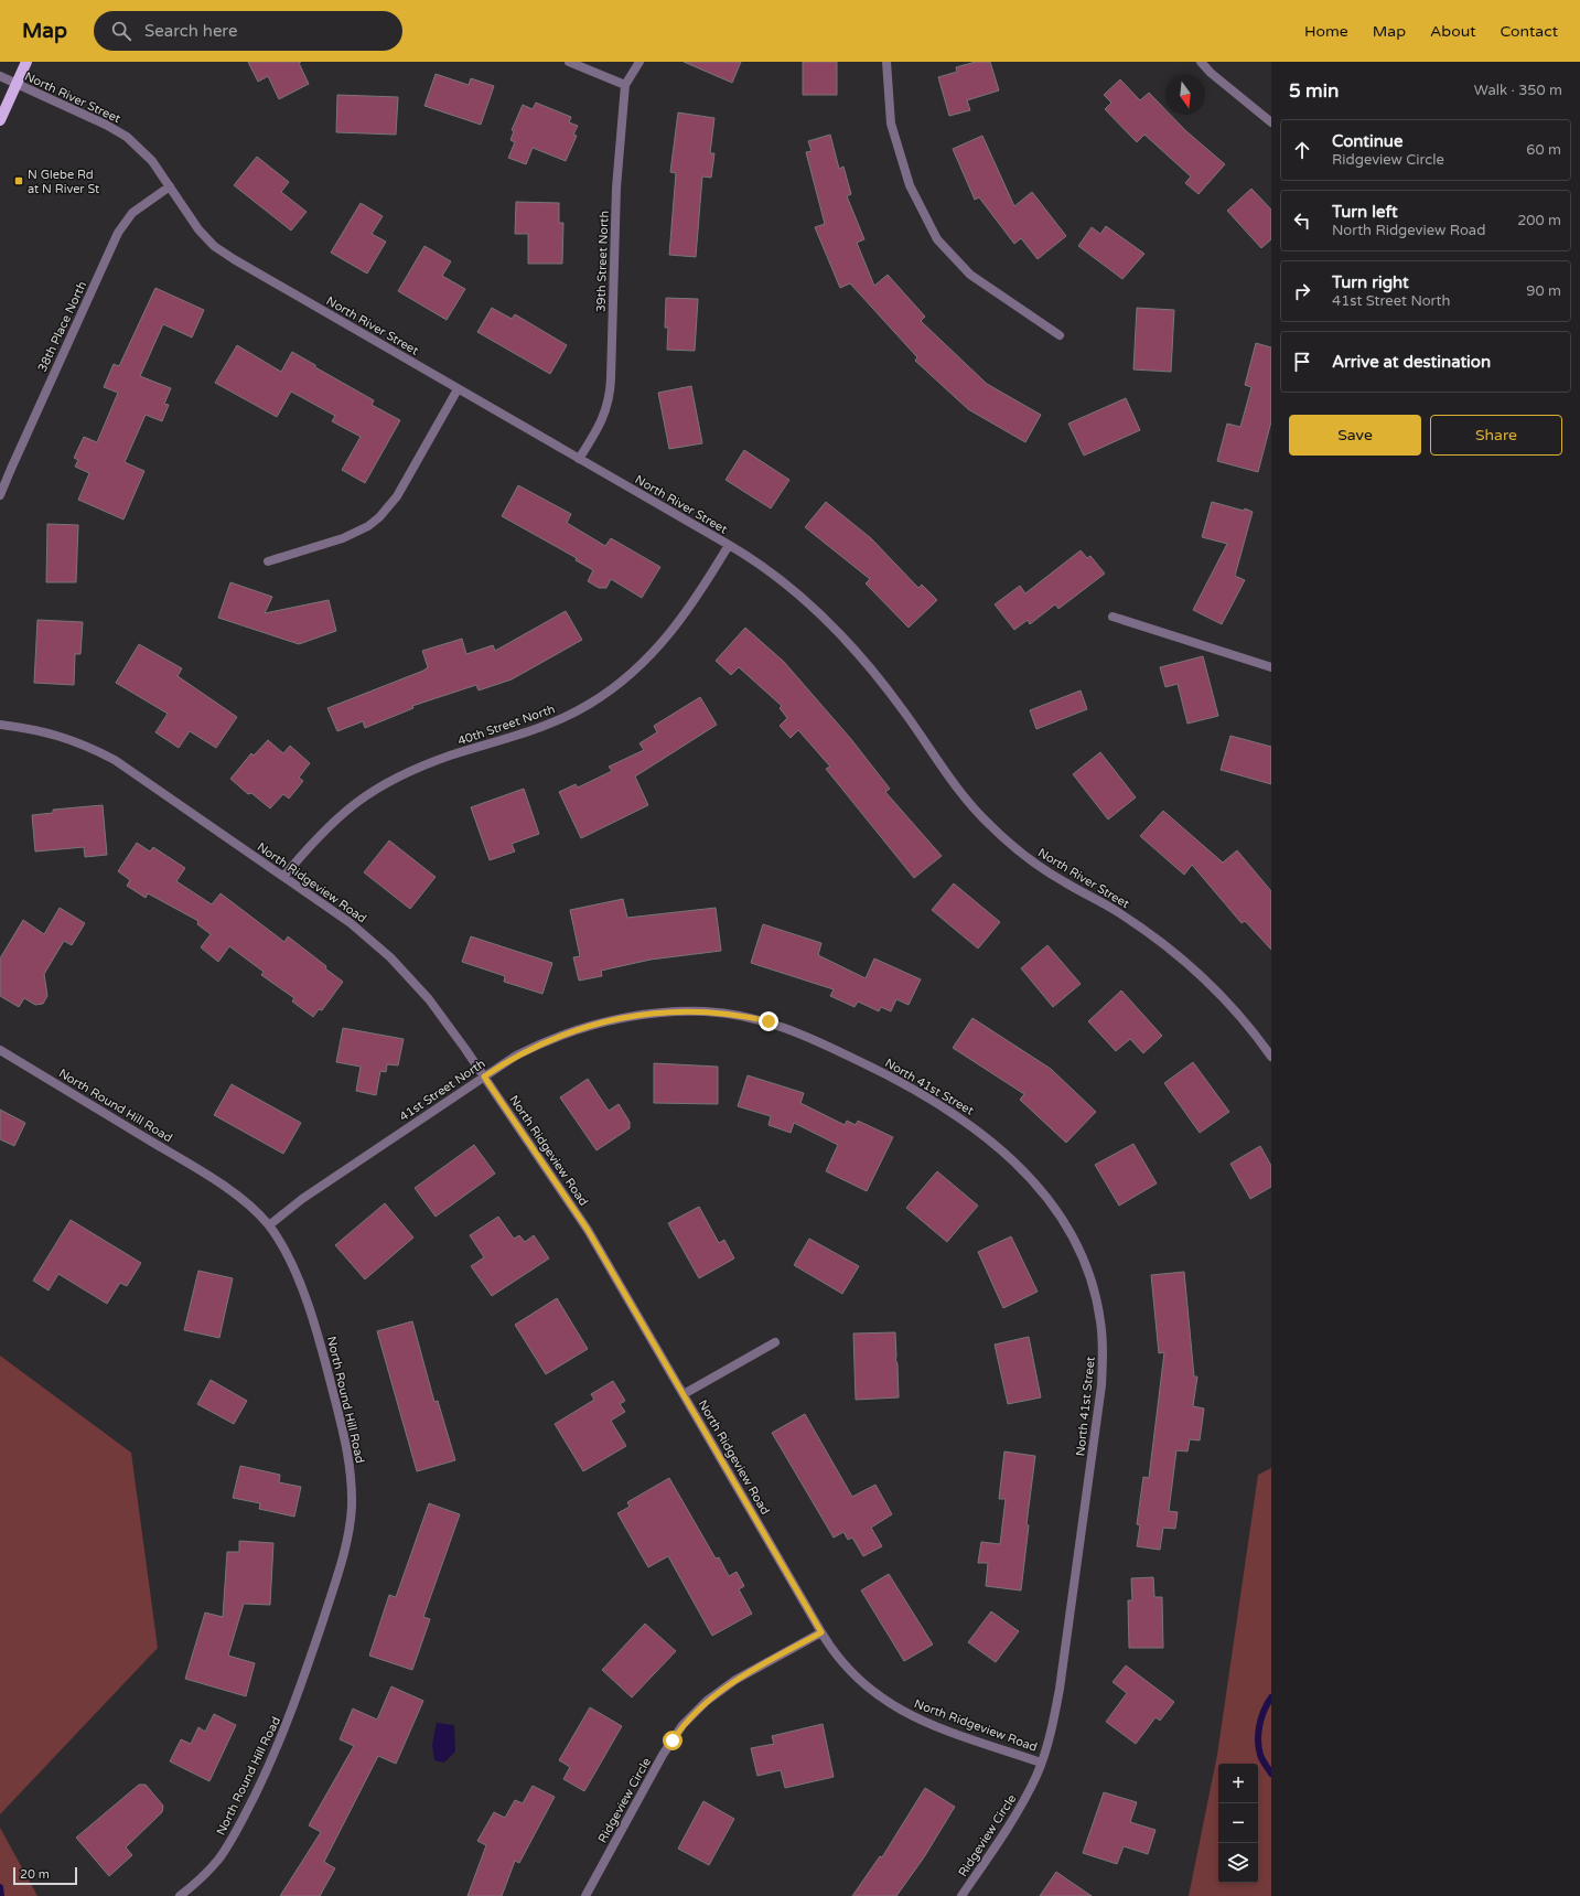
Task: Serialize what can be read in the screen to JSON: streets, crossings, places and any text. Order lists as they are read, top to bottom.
{
  "streets": {
    "street": [
      "North River Street",
      "39th Street North",
      "38th Place North",
      "40th Street North",
      "North Ridgeview Road",
      "North 41st Street",
      "41st Street North",
      "North Round Hill Road",
      "Ridgeview Circle"
    ]
  },
  "crossings": [
    ["North River Street", "39th Street North"],
    ["North River Street", "38th Place North"],
    ["North River Street", "40th Street North"],
    ["40th Street North", "North Ridgeview Road"],
    ["North Ridgeview Road", "North 41st Street"],
    ["North Ridgeview Road", "41st Street North"],
    ["North Ridgeview Road", "Ridgeview Circle"],
    ["North 41st Street", "41st Street North"],
    ["North 41st Street", "Ridgeview Circle"],
    ["41st Street North", "North Round Hill Road"]
  ],
  "places": {
    "transit": ["N Glebe Rd at N River St"]
  },
  "scale_bar": "20 m",
  "north": "bottom",
  "page": {
    "header": "Map",
    "search": "Search here",
    "nav": [
      "Home",
      "Map",
      "About",
      "Contact"
    ],
    "heading": ["5 min", "Walk · 350 m"],
    "list": [
      ["Continue", "Ridgeview Circle", "60 m"],
      ["Turn left", "North Ridgeview Road", "200 m"],
      ["Turn right", "41st Street North", "90 m"],
      "Arrive at destination"
    ],
    "buttons": ["Save", "Share"],
    "map_buttons": ["+", "−"],
    "scale": "20 m"
  }
}
